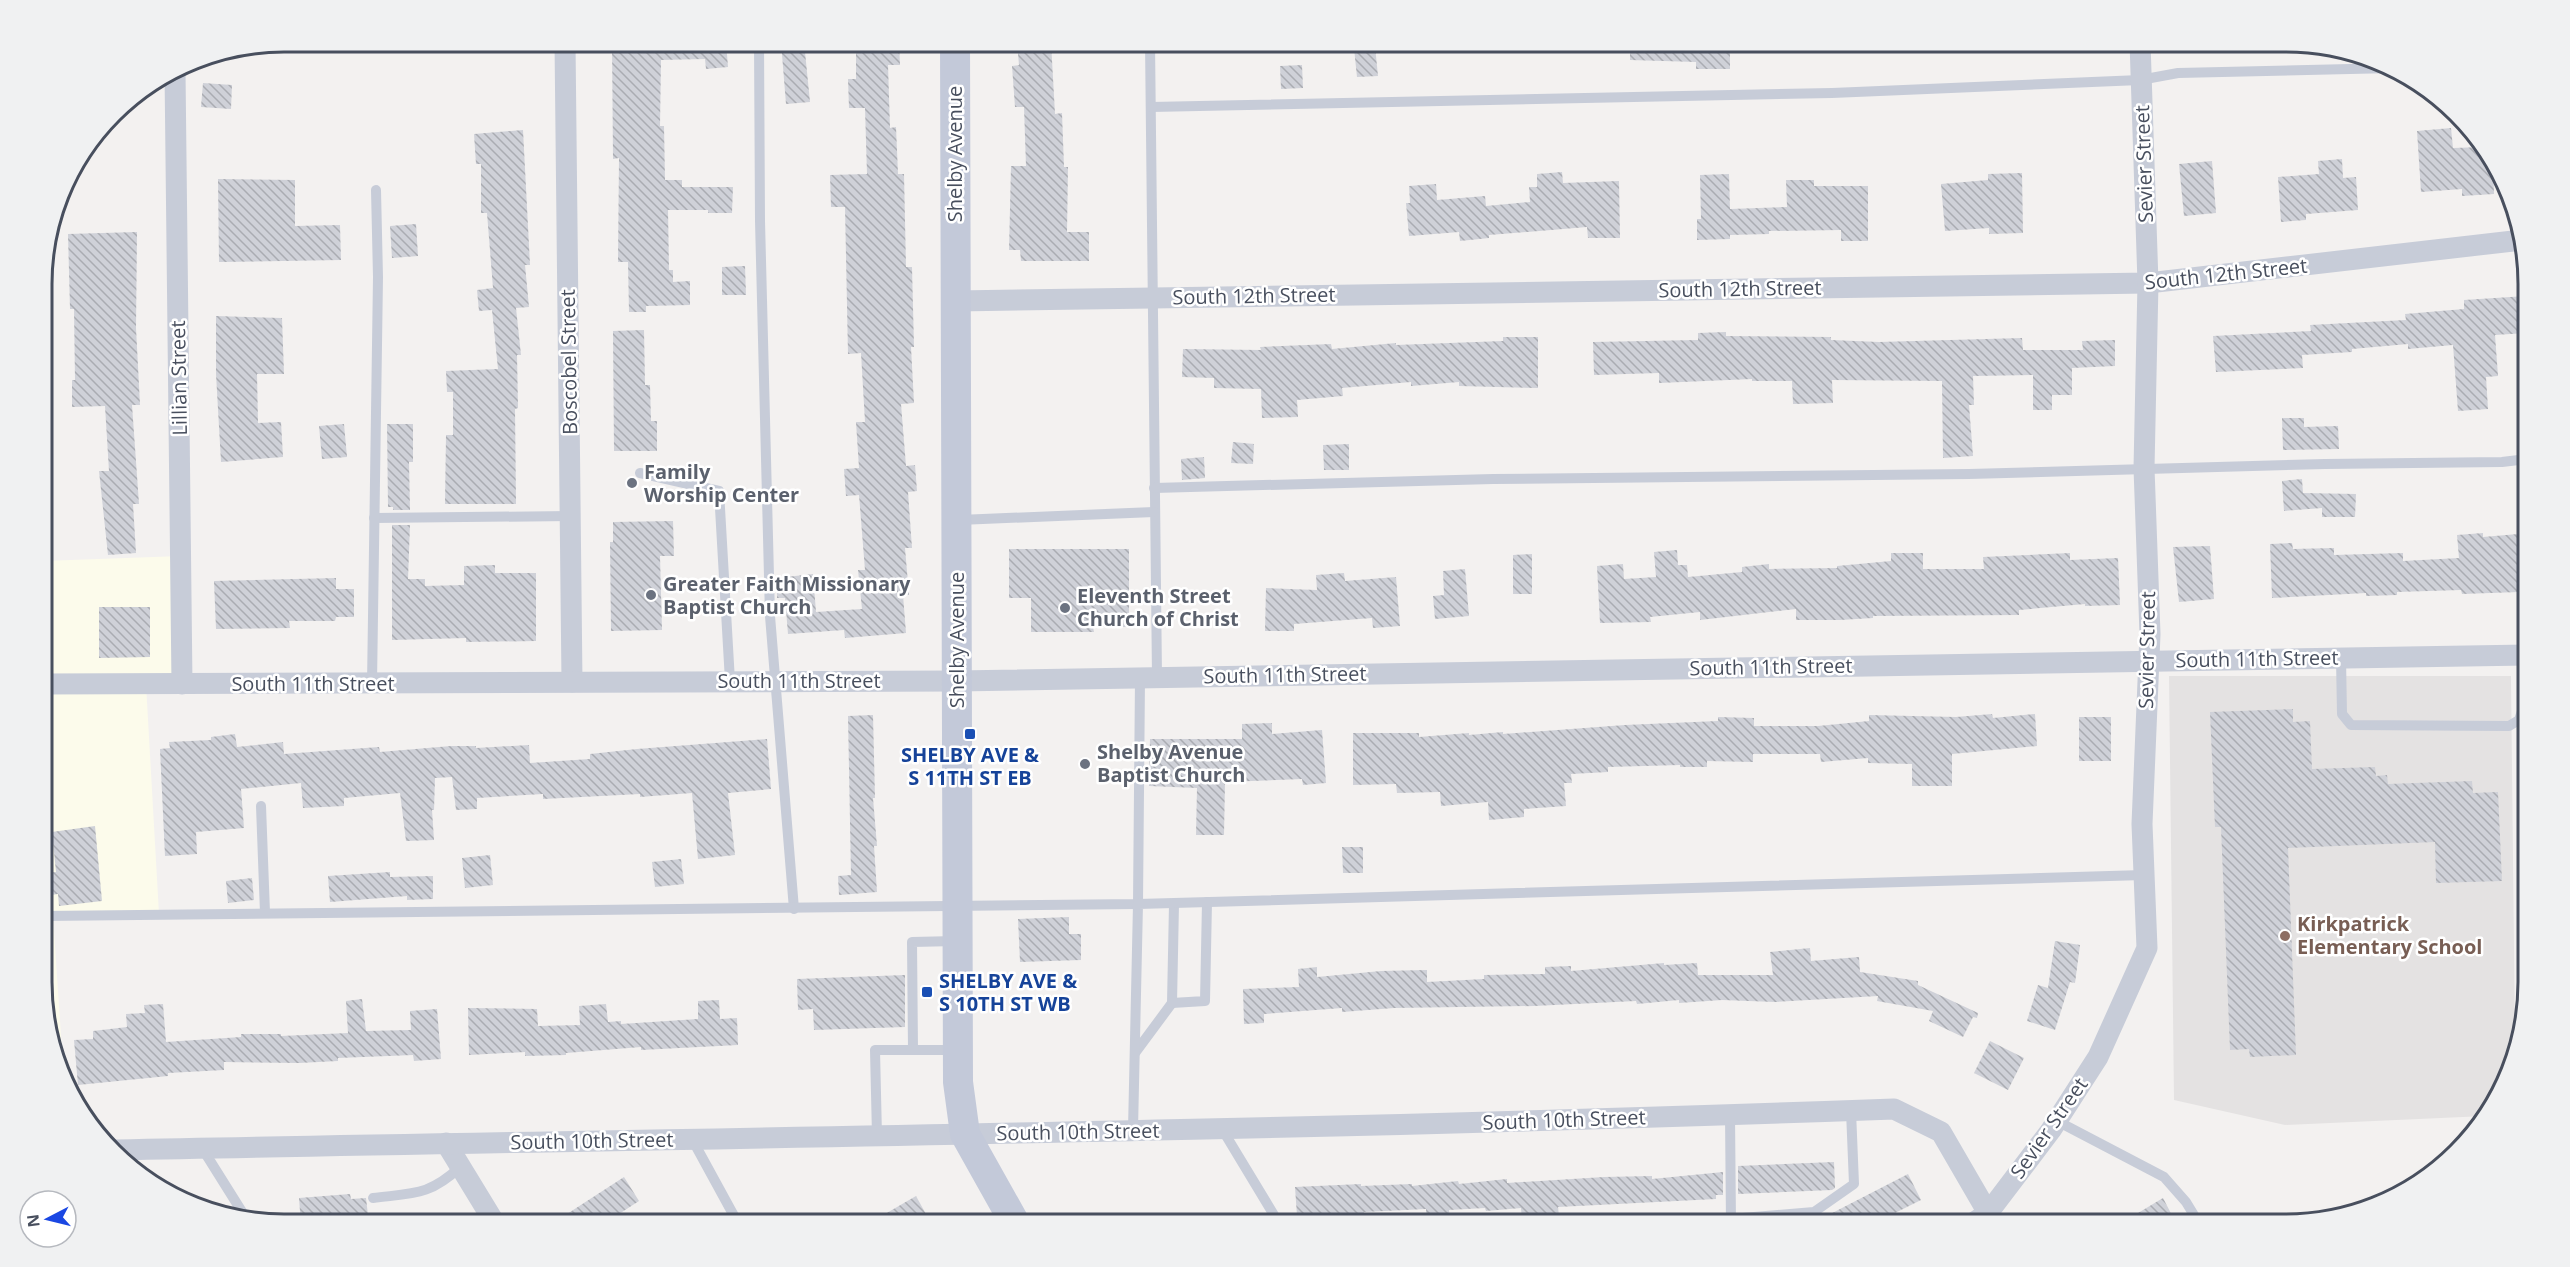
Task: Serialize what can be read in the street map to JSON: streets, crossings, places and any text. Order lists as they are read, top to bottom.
{
  "streets": {
    "street": [
      "Shelby Avenue",
      "Sevier Street",
      "South 12th Street",
      "Boscobel Street",
      "Lillian Street",
      "South 11th Street",
      "South 10th Street"
    ]
  },
  "crossings": [
    ["Shelby Avenue", "South 12th Street"],
    ["Shelby Avenue", "South 11th Street"],
    ["Shelby Avenue", "South 10th Street"],
    ["Sevier Street", "South 12th Street"],
    ["Sevier Street", "South 11th Street"],
    ["Boscobel Street", "South 11th Street"],
    ["Lillian Street", "South 11th Street"]
  ],
  "places": {
    "other": [
      "Family Worship Center",
      "Greater Faith Missionary Baptist Church",
      "Eleventh Street Church of Christ",
      "Shelby Avenue Baptist Church",
      "Kirkpatrick Elementary School"
    ],
    "transit": ["SHELBY AVE & S 11TH ST EB", "SHELBY AVE & S 10TH ST WB"]
  },
  "north": "left"
}
